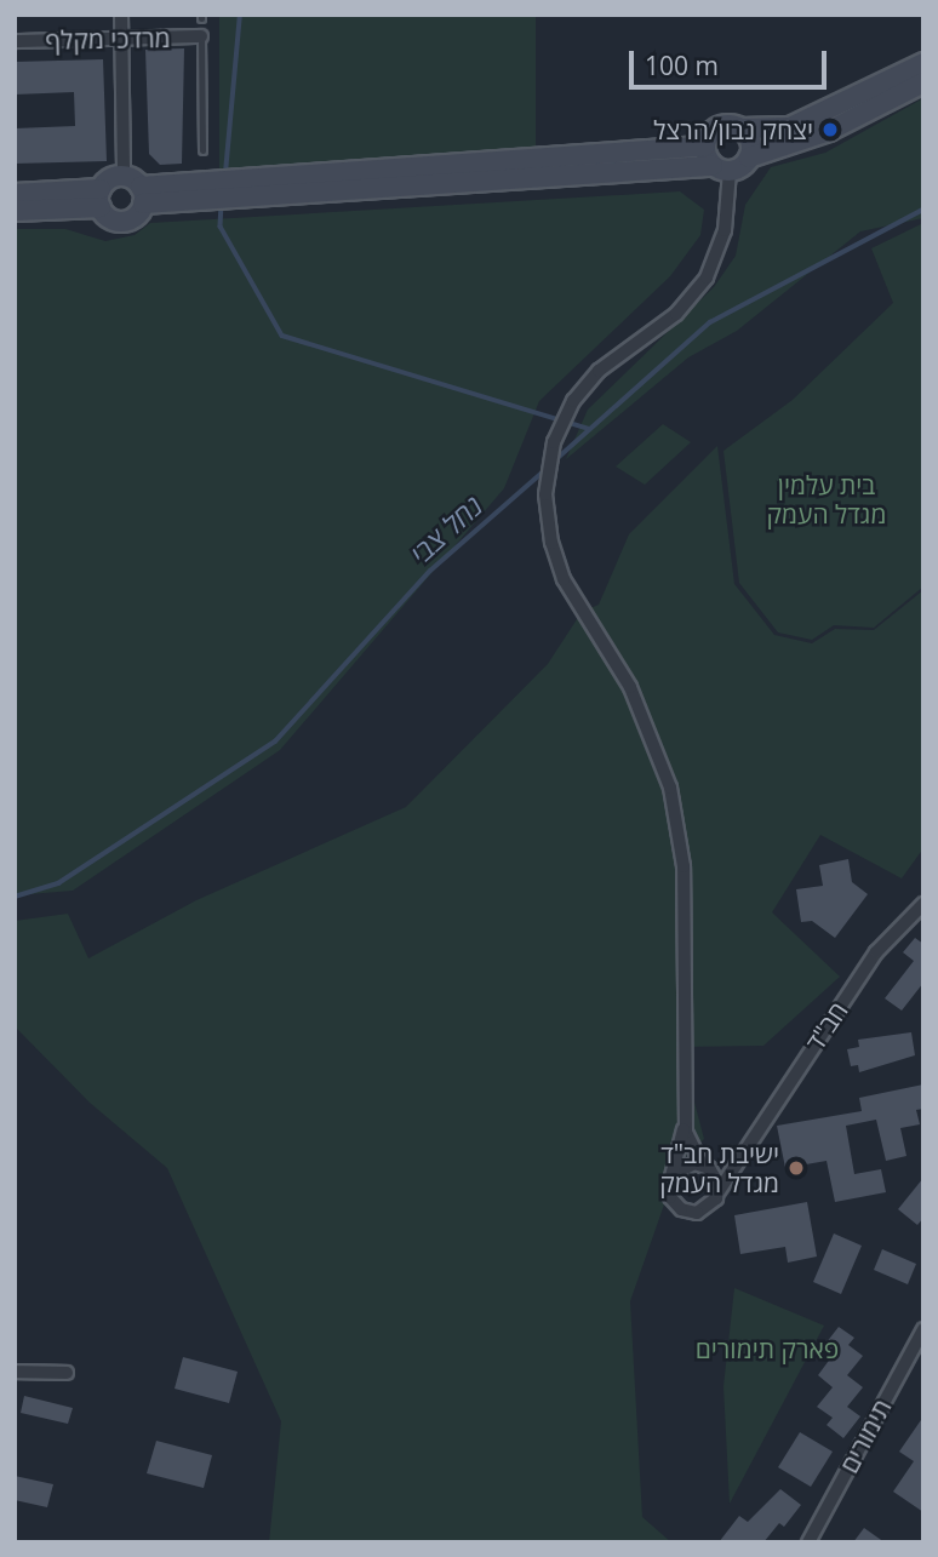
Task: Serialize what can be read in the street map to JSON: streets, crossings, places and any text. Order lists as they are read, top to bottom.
{
  "streets": {
    "street": ["מרדכי מקלף", "חב\"ד", "תימורים"]
  },
  "water": ["נחל צבי"],
  "parks": ["בית עלמין מגדל העמק", "פארק תימורים"],
  "places": ["יצחק נבון/הרצל", "ישיבת חב\"ד מגדל העמק"],
  "scale_bar": "100 m"
}
